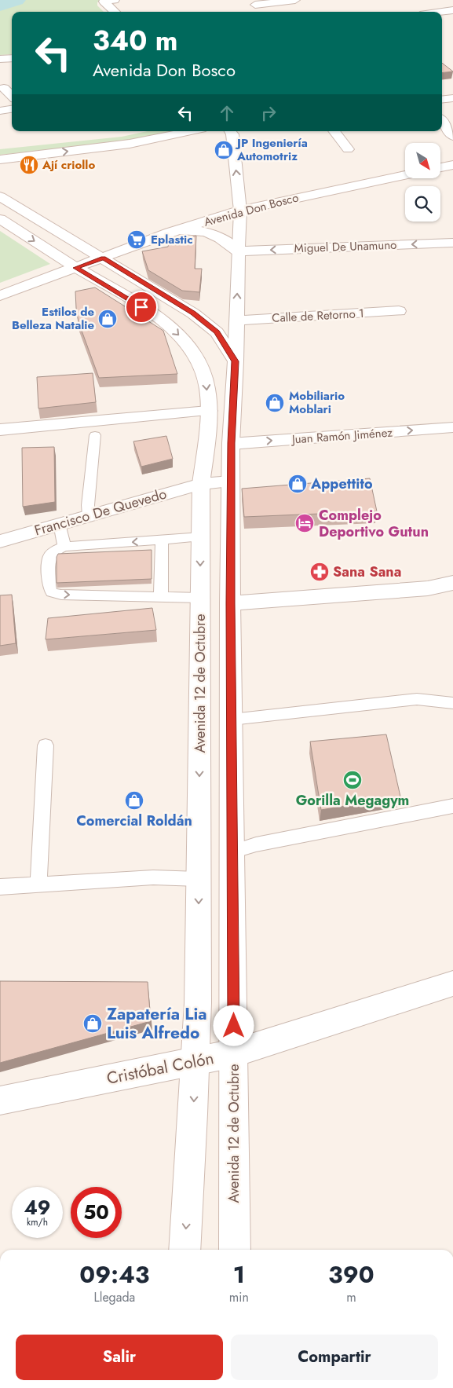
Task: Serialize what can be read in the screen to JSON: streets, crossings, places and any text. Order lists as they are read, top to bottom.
{
  "streets": {
    "main road": [
      "Avenida Don Bosco",
      "Miguel De Unamuno",
      "Calle de Retorno 1",
      "Juan Ramón Jiménez",
      "Francisco De Quevedo",
      "Avenida 12 de Octubre",
      "Cristóbal Colón"
    ]
  },
  "crossings": [
    ["Avenida Don Bosco", "Avenida 12 de Octubre"],
    ["Miguel De Unamuno", "Avenida 12 de Octubre"],
    ["Calle de Retorno 1", "Avenida 12 de Octubre"],
    ["Juan Ramón Jiménez", "Avenida 12 de Octubre"],
    ["Francisco De Quevedo", "Avenida 12 de Octubre"],
    ["Avenida 12 de Octubre", "Cristóbal Colón"]
  ],
  "one_way": ["Miguel De Unamuno"],
  "places": {
    "shop": [
      "JP Ingeniería Automotriz",
      "Estilos de Belleza Natalie",
      "Mobiliario Moblari",
      "Appettito",
      "Comercial Roldán",
      "Zapatería Lia Luis Alfredo"
    ],
    "restaurant": ["Ají criollo"],
    "supermarket": ["Eplastic"],
    "hotel": ["Complejo Deportivo Gutun"],
    "pharmacy": ["Sana Sana"],
    "sports": ["Gorilla Megagym"]
  },
  "north": "bottom right",
  "page": {
    "turn": ["340 m", "Avenida Don Bosco"],
    "speed": "49 km/h",
    "limit": "50",
    "eta": [
      "09:43",
      "Llegada",
      "1",
      "min",
      "390",
      "m"
    ],
    "buttons": ["Salir", "Compartir"]
  }
}
